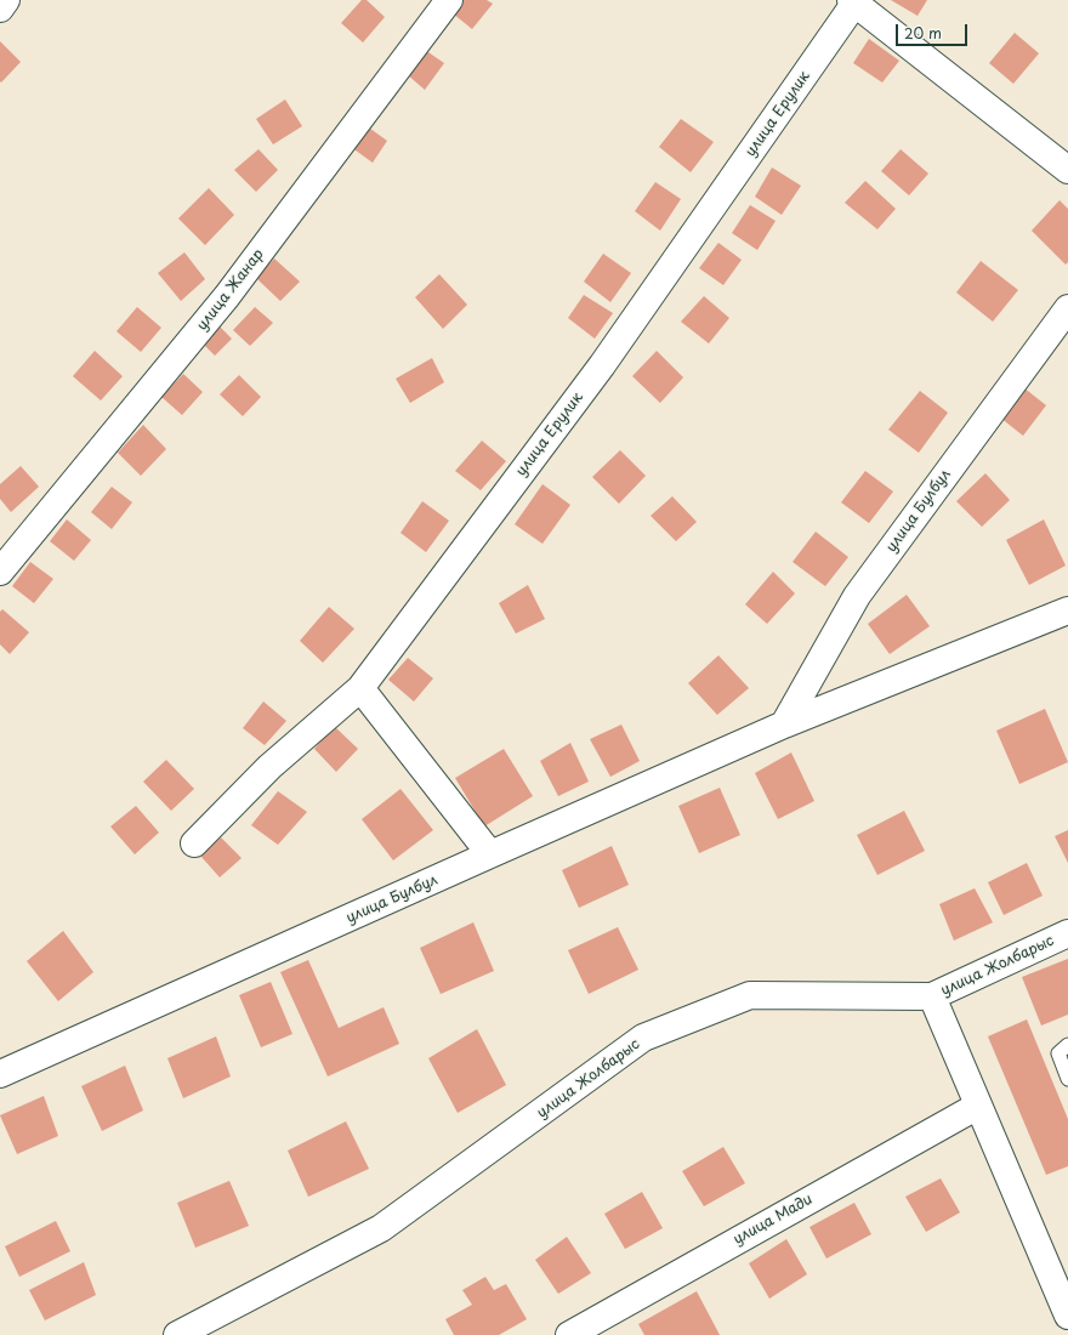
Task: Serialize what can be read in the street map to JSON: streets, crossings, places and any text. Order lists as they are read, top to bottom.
{
  "streets": {
    "street": [
      "улица Ерулик",
      "улица Жанар",
      "улица Булбул",
      "улица Жолбарыс",
      "улица Мади"
    ]
  },
  "scale_bar": "20 m"
}
